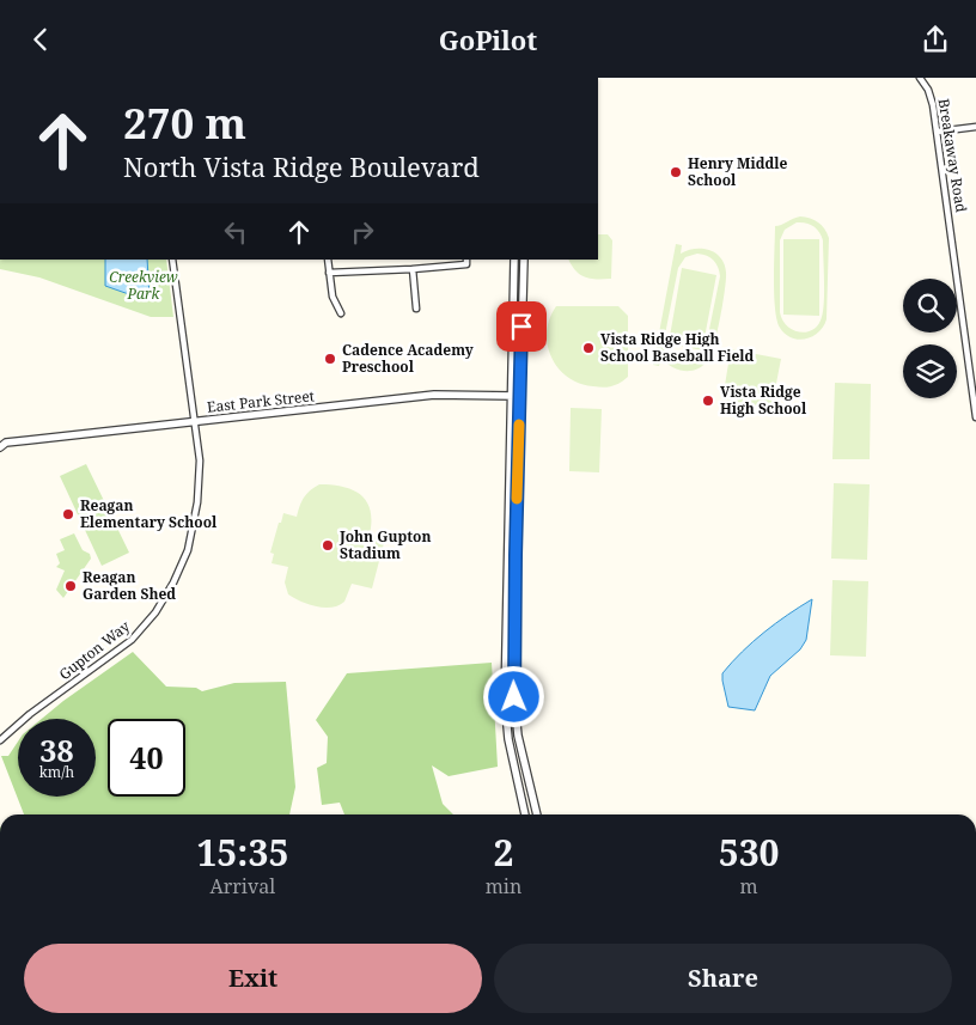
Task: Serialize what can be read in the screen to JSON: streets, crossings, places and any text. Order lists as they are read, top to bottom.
{
  "streets": {
    "street": ["Breakaway Road", "East Park Street", "Gupton Way"]
  },
  "crossings": [
    ["East Park Street", "Gupton Way"]
  ],
  "parks": ["Creekview Park"],
  "places": [
    "Henry Middle School",
    "Vista Ridge High School Baseball Field",
    "Cadence Academy Preschool",
    "Vista Ridge High School",
    "Reagan Elementary School",
    "John Gupton Stadium",
    "Reagan Garden Shed"
  ],
  "page": {
    "header": "GoPilot",
    "turn": ["270 m", "North Vista Ridge Boulevard"],
    "speed": "38 km/h",
    "limit": "40",
    "eta": [
      "15:35",
      "Arrival",
      "2",
      "min",
      "530",
      "m"
    ],
    "buttons": ["Exit", "Share"]
  }
}
